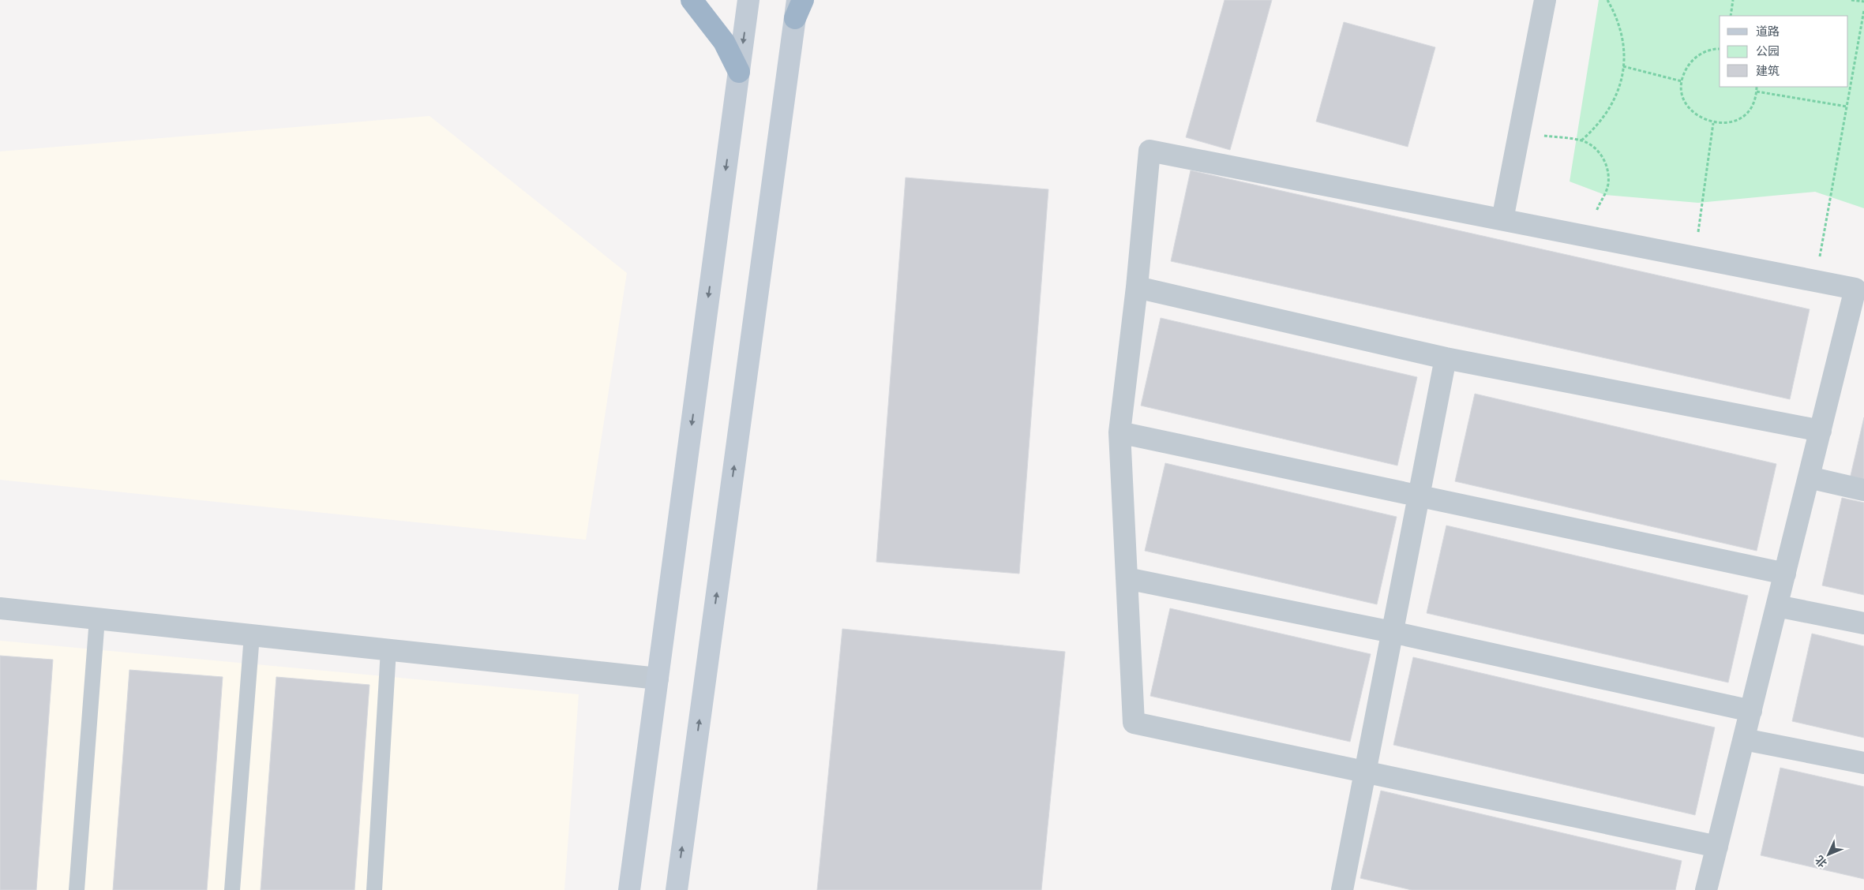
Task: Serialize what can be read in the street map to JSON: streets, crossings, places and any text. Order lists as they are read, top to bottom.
{
  "legend": ["道路", "公园", "建筑"],
  "north": "bottom left"
}
